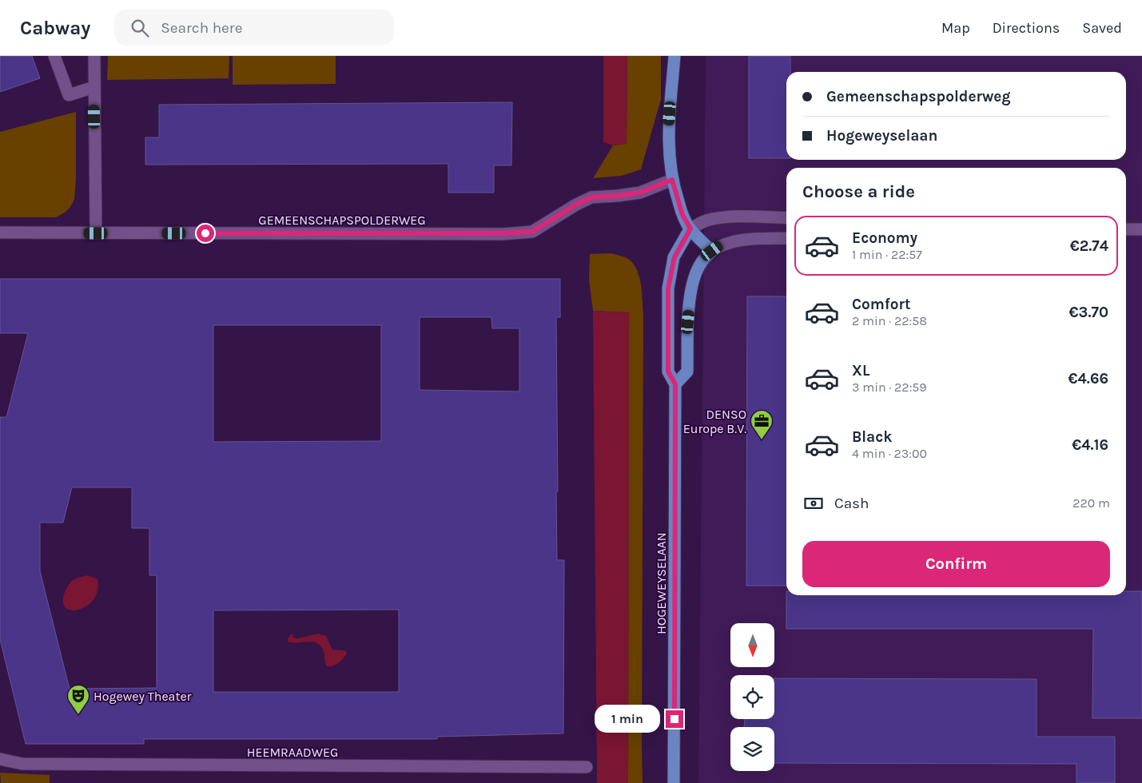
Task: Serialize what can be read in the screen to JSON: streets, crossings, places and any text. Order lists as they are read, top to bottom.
{
  "streets": {
    "main road": ["HOGEWEYSELAAN"],
    "street": ["GEMEENSCHAPSPOLDERWEG", "HEEMRAADWEG"]
  },
  "places": {
    "office": ["DENSO Europe B.V."],
    "theatre": ["Hogewey Theater"]
  },
  "north": "bottom",
  "page": {
    "header": "Cabway",
    "search": "Search here",
    "nav": ["Map", "Directions", "Saved"],
    "banner": ["Gemeenschapspolderweg", "Hogeweyselaan"],
    "heading": "Choose a ride",
    "list": [
      {
        "name": "Economy",
        "note": "1 min · 22:57",
        "value": "€2.74"
      },
      {
        "name": "Comfort",
        "note": "2 min · 22:58",
        "value": "€3.70"
      },
      {
        "name": "XL",
        "note": "3 min · 22:59",
        "value": "€4.66"
      },
      {
        "name": "Black",
        "note": "4 min · 23:00",
        "value": "€4.16"
      }
    ],
    "pay": ["Cash", "220 m"],
    "buttons": "Confirm",
    "bubble": "1 min"
  }
}
